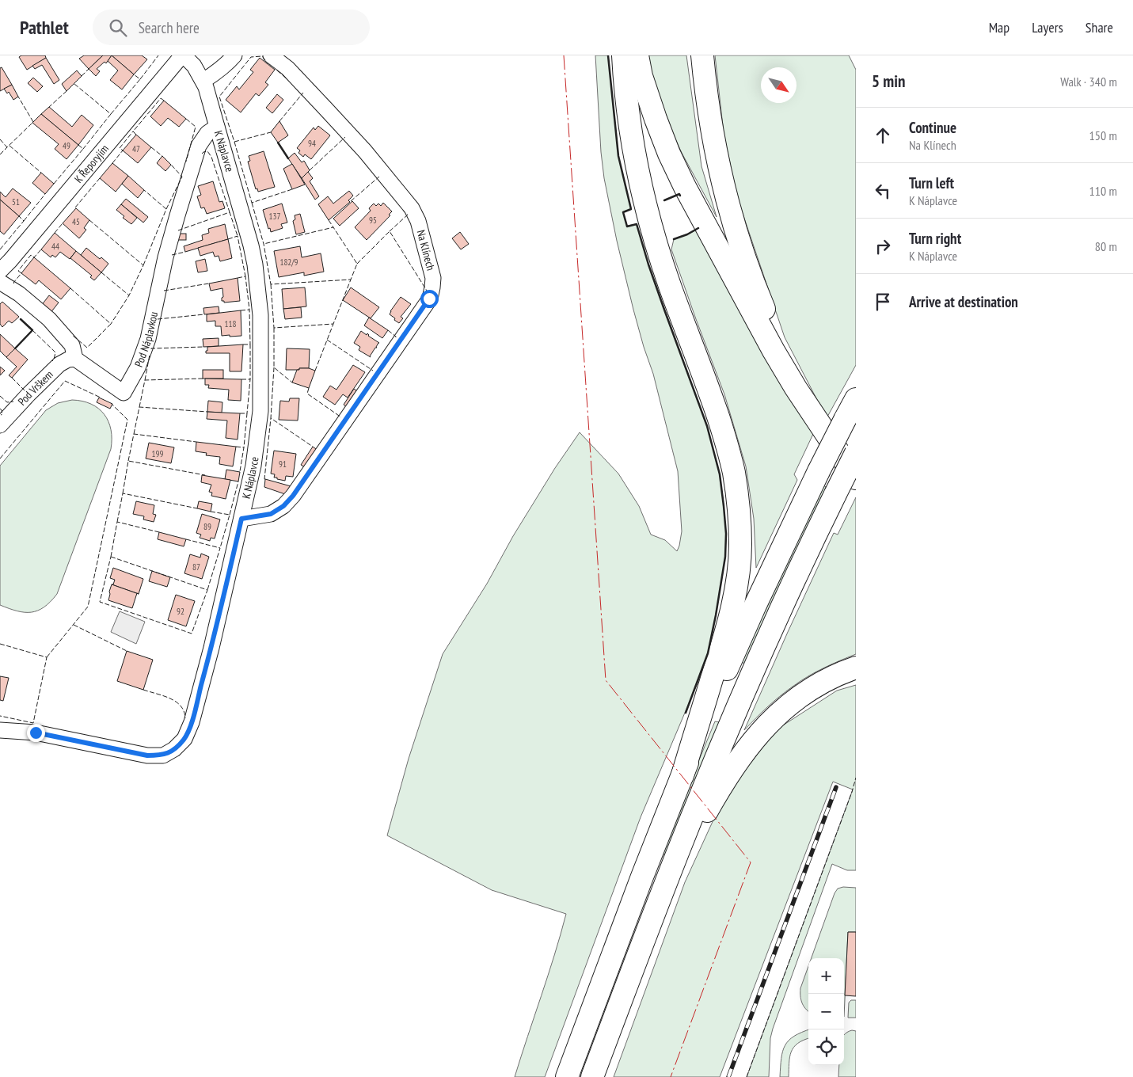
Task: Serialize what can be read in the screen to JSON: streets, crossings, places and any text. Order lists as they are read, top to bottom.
{
  "streets": {
    "street": [
      "K Náplavce",
      "K Řeporyjím",
      "Na Klínech",
      "Pod Náplavkou",
      "Pod Vrškem"
    ]
  },
  "crossings": [
    ["K Náplavce", "K Řeporyjím"],
    ["K Náplavce", "Na Klínech"],
    ["K Náplavce", "Pod Náplavkou"],
    ["Pod Náplavkou", "Pod Vrškem"]
  ],
  "house_numbers": [
    "94",
    "49",
    "47",
    "51",
    "137",
    "95",
    "45",
    "44",
    "182/9",
    "118",
    "199",
    "91",
    "89",
    "87",
    "92"
  ],
  "north": "bottom right",
  "page": {
    "header": "Pathlet",
    "search": "Search here",
    "nav": ["Map", "Layers", "Share"],
    "heading": ["5 min", "Walk · 340 m"],
    "list": [
      ["Continue", "Na Klínech", "150 m"],
      ["Turn left", "K Náplavce", "110 m"],
      ["Turn right", "K Náplavce", "80 m"],
      "Arrive at destination"
    ],
    "map_buttons": ["+", "−"]
  }
}
